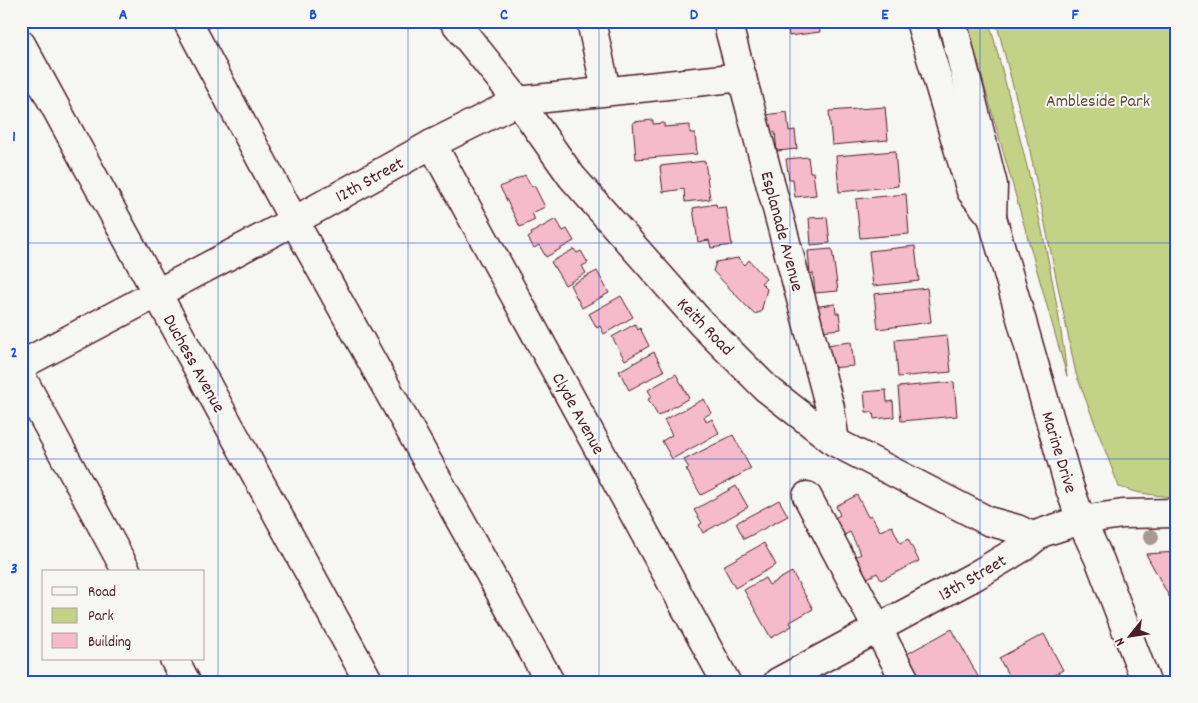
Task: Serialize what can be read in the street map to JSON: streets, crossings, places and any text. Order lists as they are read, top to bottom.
{
  "streets": {
    "street": [
      "12th Street",
      "Esplanade Avenue",
      "Keith Road",
      "Duchess Avenue",
      "Clyde Avenue",
      "Marine Drive",
      "13th Street"
    ]
  },
  "crossings": [
    ["12th Street", "Esplanade Avenue"],
    ["12th Street", "Keith Road"],
    ["12th Street", "Duchess Avenue"],
    ["12th Street", "Clyde Avenue"],
    ["Esplanade Avenue", "Keith Road"],
    ["Keith Road", "13th Street"],
    ["Marine Drive", "13th Street"]
  ],
  "parks": ["Ambleside Park"],
  "legend": ["Road", "Park", "Building"],
  "north": "bottom left",
  "grid": {
    "columns": [
      "A",
      "B",
      "C",
      "D",
      "E",
      "F"
    ],
    "rows": ["1", "2", "3"]
  }
}
